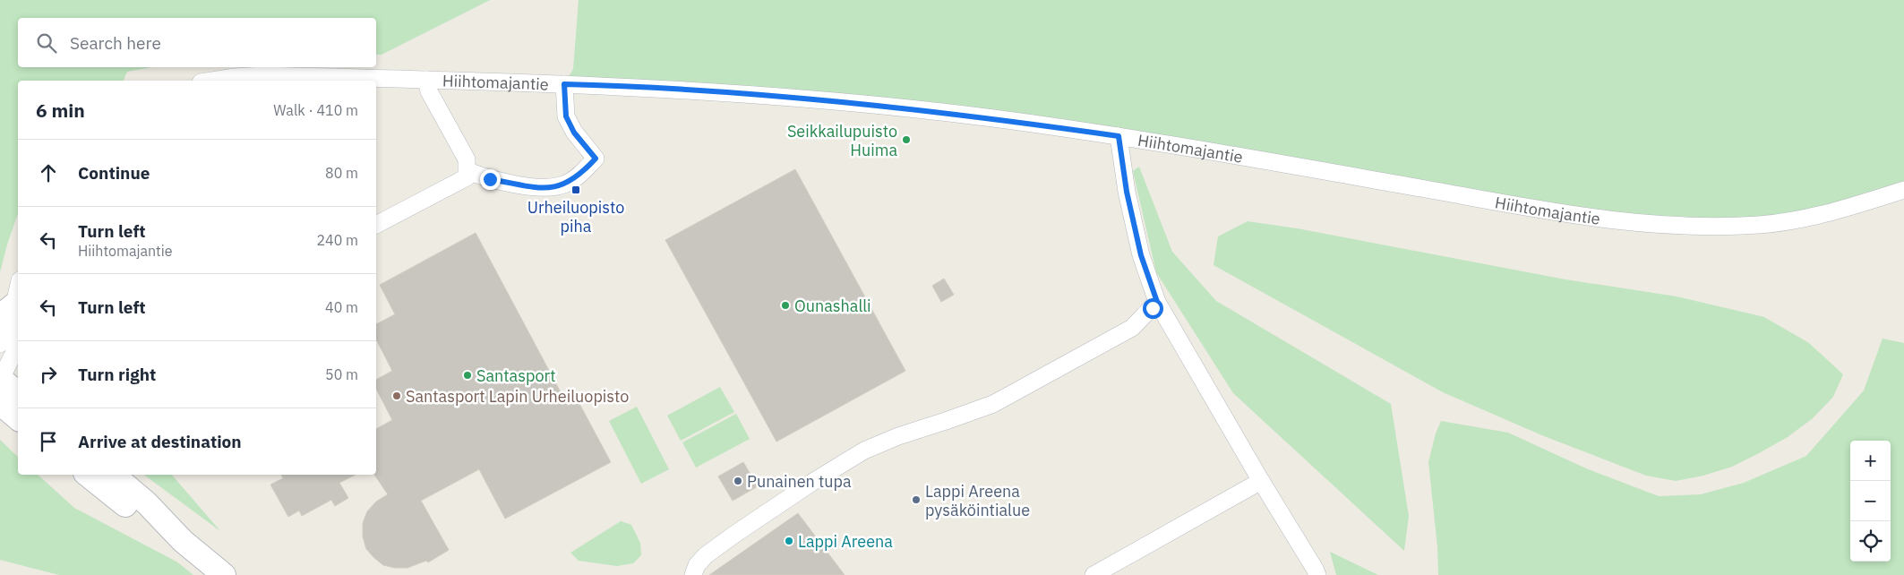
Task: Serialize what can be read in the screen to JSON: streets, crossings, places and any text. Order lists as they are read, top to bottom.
{
  "streets": {
    "street": ["Hiihtomajantie"]
  },
  "places": {
    "other": [
      "Seikkailupuisto Huima",
      "Ounashalli",
      "Santasport",
      "Santasport Lapin Urheiluopisto",
      "Punainen tupa",
      "Lappi Areena pysäköintialue",
      "Lappi Areena"
    ],
    "transit": ["Urheiluopisto piha"]
  },
  "page": {
    "search": "Search here",
    "heading": ["6 min", "Walk · 410 m"],
    "list": [
      ["Continue", "80 m"],
      ["Turn left", "Hiihtomajantie", "240 m"],
      ["Turn left", "40 m"],
      ["Turn right", "50 m"],
      "Arrive at destination"
    ],
    "map_buttons": ["+", "−"]
  }
}
